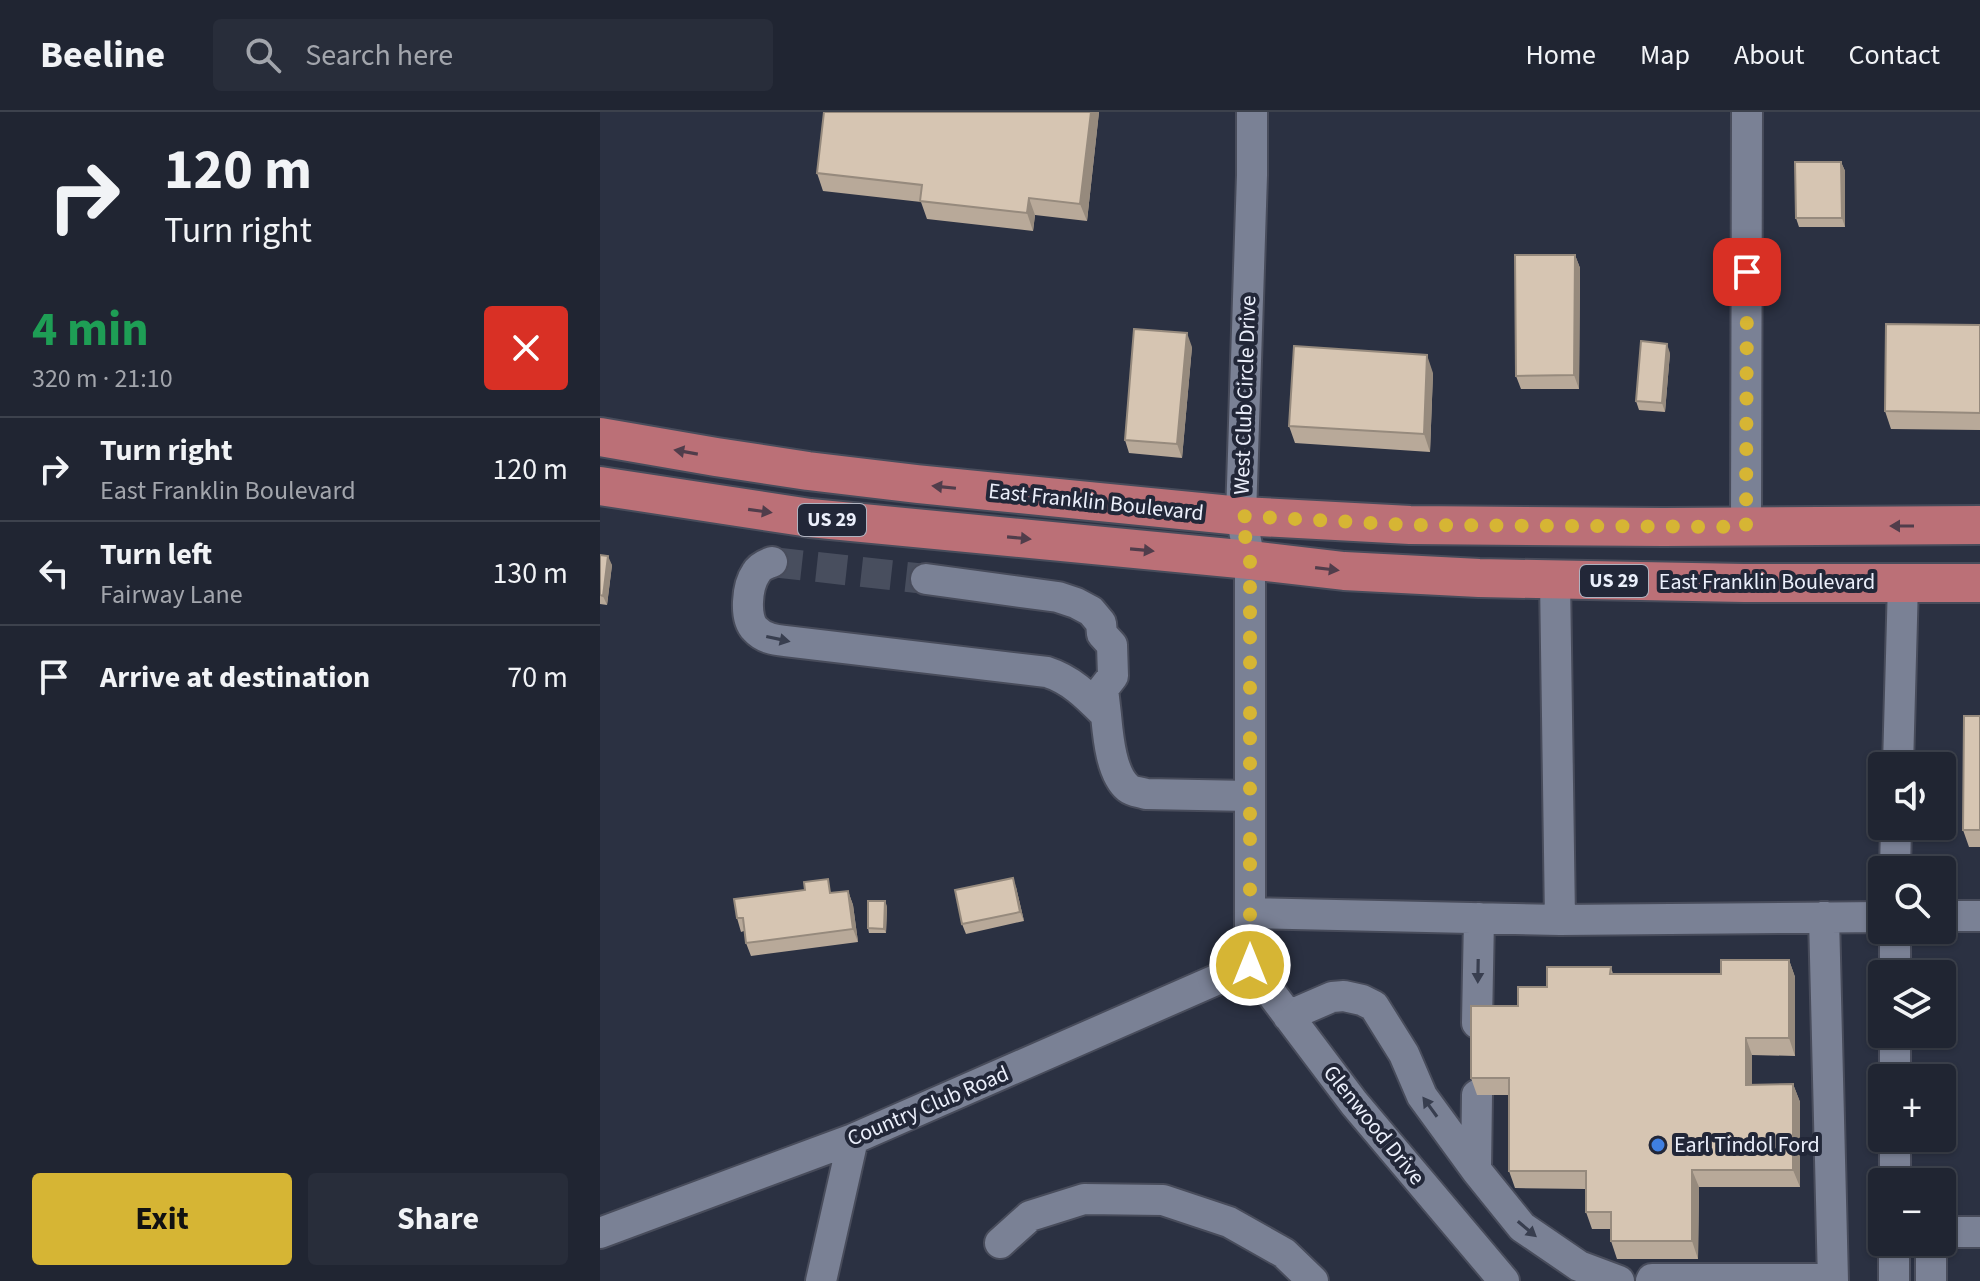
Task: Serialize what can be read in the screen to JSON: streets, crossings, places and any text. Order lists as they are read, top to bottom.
{
  "streets": {
    "main road": ["East Franklin Boulevard", "US 29"],
    "street": ["West Club Circle Drive", "Country Club Road", "Glenwood Drive"]
  },
  "crossings": [
    ["West Club Circle Drive", "East Franklin Boulevard"],
    ["West Club Circle Drive", "Country Club Road"],
    ["West Club Circle Drive", "Glenwood Drive"],
    ["Country Club Road", "Glenwood Drive"]
  ],
  "places": ["Earl Tindol Ford"],
  "page": {
    "header": "Beeline",
    "search": "Search here",
    "nav": [
      "Home",
      "Map",
      "About",
      "Contact"
    ],
    "turn": ["120 m", "Turn right"],
    "heading": ["4 min", "320 m · 21:10"],
    "list": [
      {
        "name": "Turn right",
        "note": "East Franklin Boulevard",
        "value": "120 m"
      },
      {
        "name": "Turn left",
        "note": "Fairway Lane",
        "value": "130 m"
      },
      {
        "name": "Arrive at destination",
        "value": "70 m"
      }
    ],
    "map_buttons": ["+", "−"],
    "buttons": ["Exit", "Share"]
  }
}
